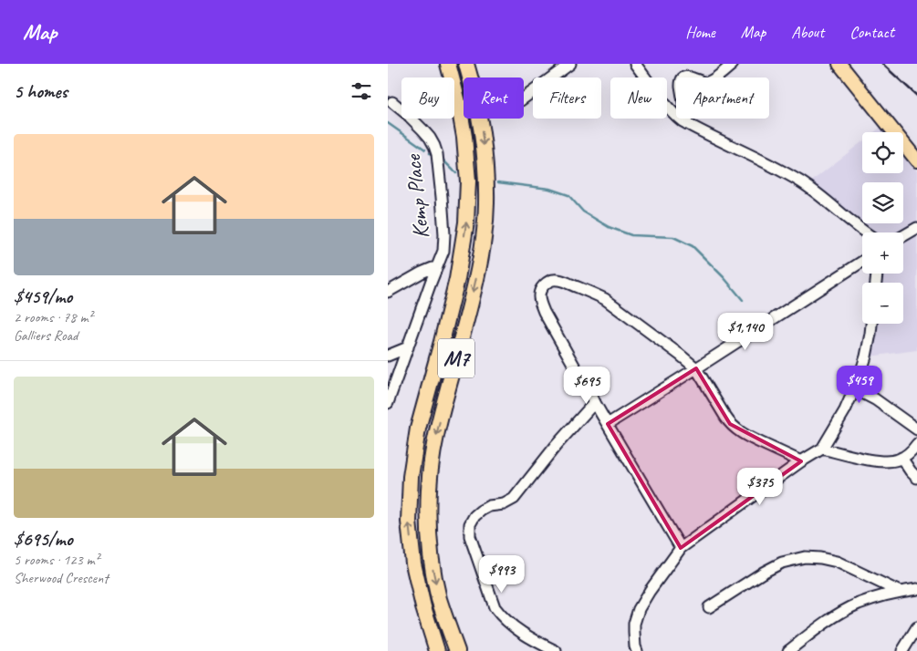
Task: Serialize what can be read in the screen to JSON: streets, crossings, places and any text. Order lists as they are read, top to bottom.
{
  "streets": {
    "highway": ["M7"],
    "street": ["Kemp Place"]
  },
  "page": {
    "header": "Map",
    "nav": [
      "Home",
      "Map",
      "About",
      "Contact"
    ],
    "heading": "5 homes",
    "chip": [
      "Buy",
      "Rent",
      "Filters",
      "New",
      "Apartment"
    ],
    "list": [
      {
        "name": "$459/mo",
        "note": "2 rooms · 78 m² · Galliers Road"
      },
      {
        "name": "$695/mo",
        "note": "5 rooms · 123 m² · Sherwood Crescent"
      }
    ],
    "map_buttons": ["+", "−"],
    "price": [
      "$1,140",
      "$459",
      "$695",
      "$375",
      "$993"
    ]
  }
}
